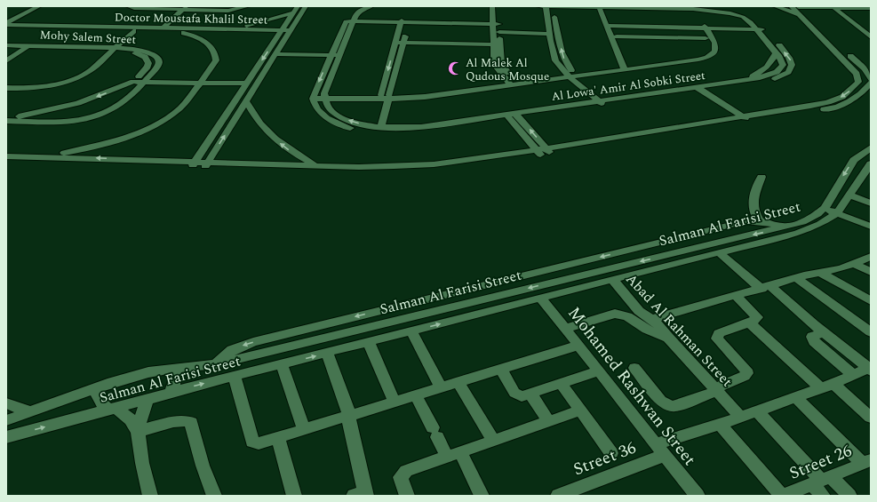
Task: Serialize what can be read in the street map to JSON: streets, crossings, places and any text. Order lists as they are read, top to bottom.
{
  "streets": {
    "street": [
      "Doctor Moustafa Khalil Street",
      "Mohy Salem Street",
      "Al Lowa' Amir Al Sobki Street",
      "Salman Al Farisi Street",
      "Abad Al Rahman Street",
      "Mohamed Rashwan Street",
      "Street 36",
      "Street 26"
    ]
  },
  "crossings": [
    ["Salman Al Farisi Street", "Abad Al Rahman Street"],
    ["Salman Al Farisi Street", "Mohamed Rashwan Street"],
    ["Abad Al Rahman Street", "Street 36"],
    ["Mohamed Rashwan Street", "Street 36"]
  ],
  "places": {
    "mosque": ["Al Malek Al Qudous Mosque"]
  }
}
